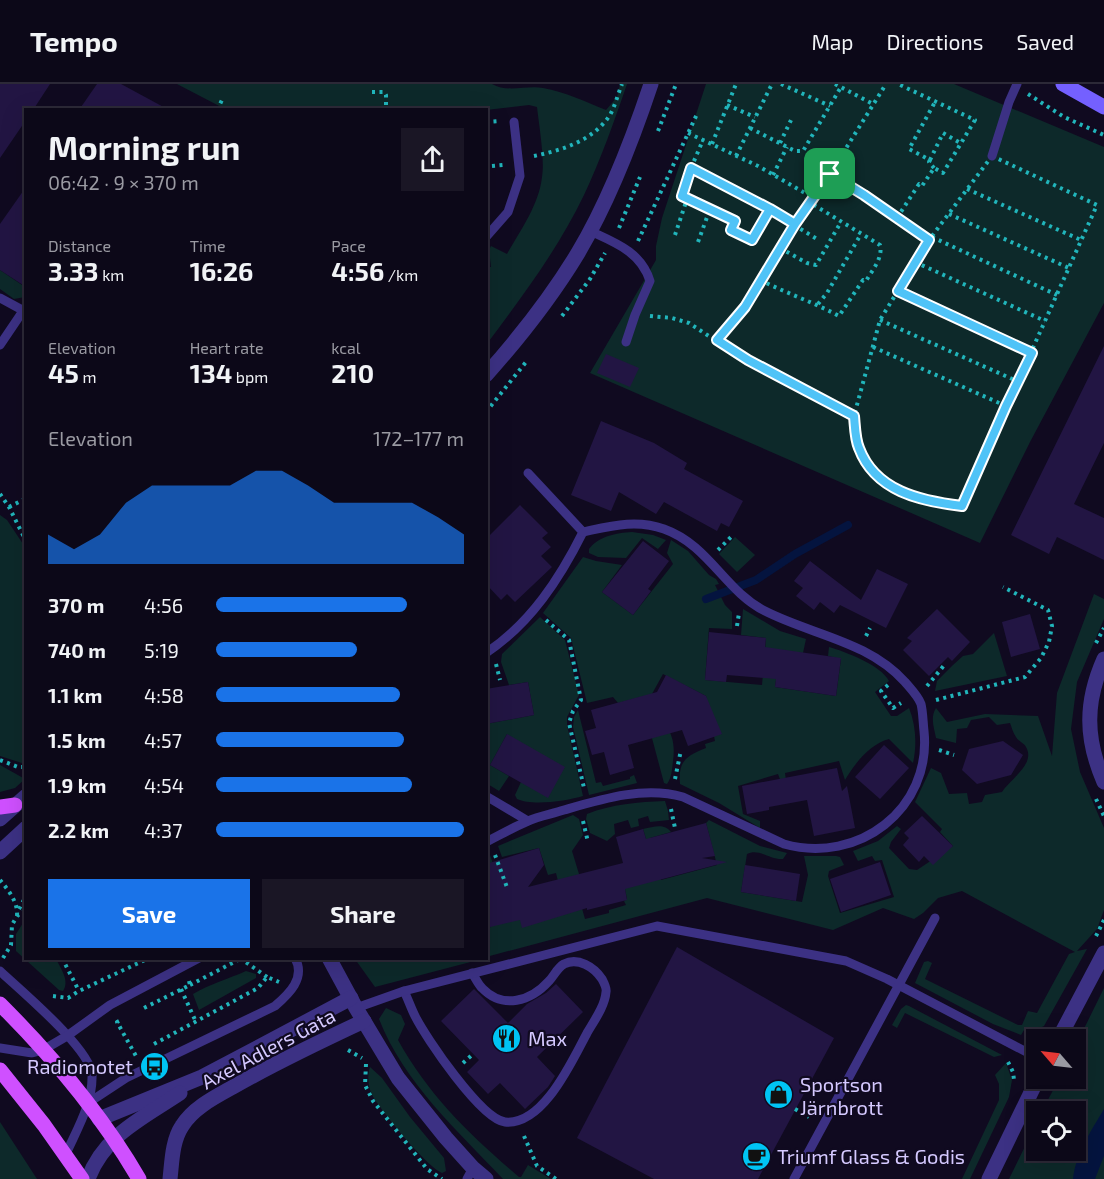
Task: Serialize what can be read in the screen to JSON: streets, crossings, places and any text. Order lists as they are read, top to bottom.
{
  "streets": {
    "street": ["Axel Adlers Gata"]
  },
  "places": {
    "restaurant": ["Max"],
    "bus stop": ["Radiomotet"],
    "shop": ["Sportson Järnbrott"],
    "cafe": ["Triumf Glass & Godis"]
  },
  "north": "top left",
  "page": {
    "header": "Tempo",
    "nav": ["Map", "Directions", "Saved"],
    "heading": ["Morning run", "06:42 · 9 × 370 m"],
    "stats": [
      ["Distance", "3.33 km"],
      ["Time", "16:26"],
      ["Pace", "4:56 /km"],
      ["Elevation", "45 m"],
      ["Heart rate", "134 bpm"],
      ["kcal", "210"]
    ],
    "chart": ["Elevation", "172–177 m"],
    "list": [
      {
        "name": "370 m",
        "note": "4:56"
      },
      {
        "name": "740 m",
        "note": "5:19"
      },
      {
        "name": "1.1 km",
        "note": "4:58"
      },
      {
        "name": "1.5 km",
        "note": "4:57"
      },
      {
        "name": "1.9 km",
        "note": "4:54"
      },
      {
        "name": "2.2 km",
        "note": "4:37"
      }
    ],
    "buttons": ["Save", "Share"]
  }
}
